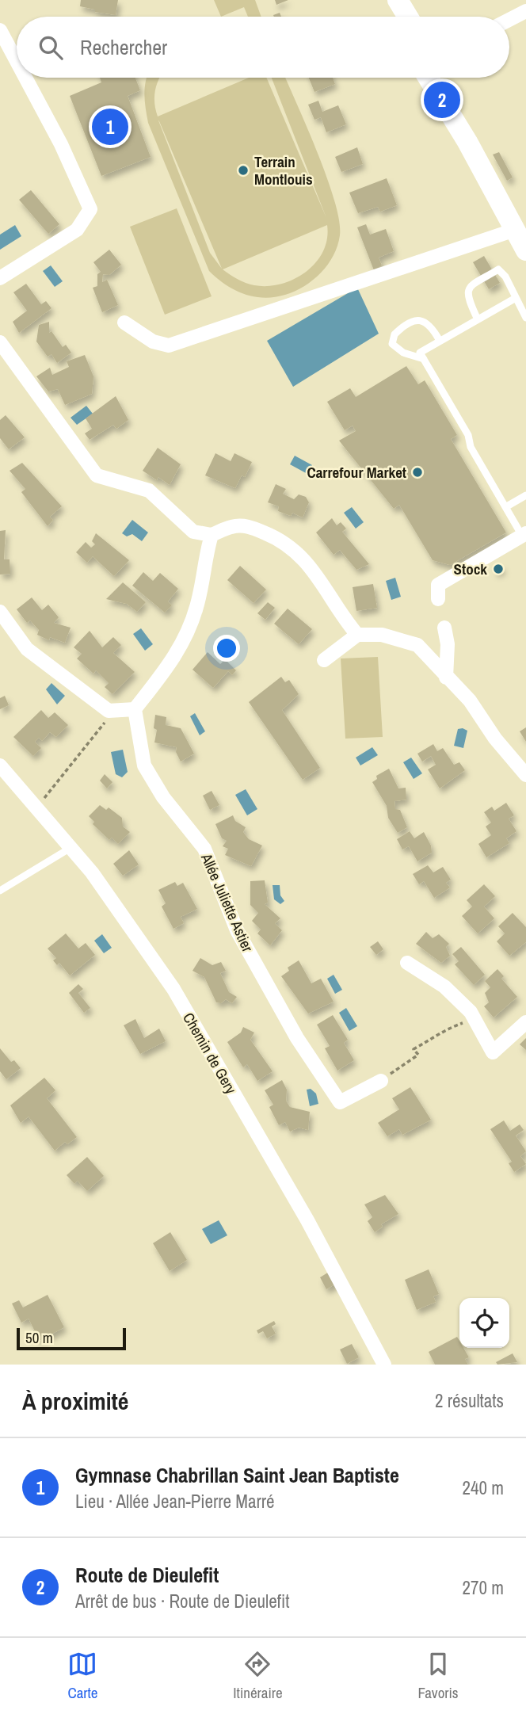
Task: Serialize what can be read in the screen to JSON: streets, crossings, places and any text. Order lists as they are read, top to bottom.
{
  "streets": {
    "street": ["Allée Juliette Astier", "Chemin de Gery"]
  },
  "places": ["Terrain Montlouis", "Carrefour Market", "Stock"],
  "scale_bar": "50 m",
  "page": {
    "search": "Rechercher",
    "pins": ["2", "1"],
    "scale": "50 m",
    "heading": ["À proximité", "2 résultats"],
    "list": [
      {
        "mark": "1",
        "name": "Gymnase Chabrillan Saint Jean Baptiste",
        "note": "Lieu · Allée Jean-Pierre Marré",
        "value": "240 m"
      },
      {
        "mark": "2",
        "name": "Route de Dieulefit",
        "note": "Arrêt de bus · Route de Dieulefit",
        "value": "270 m"
      }
    ],
    "nav": ["Carte", "Itinéraire", "Favoris"]
  }
}
